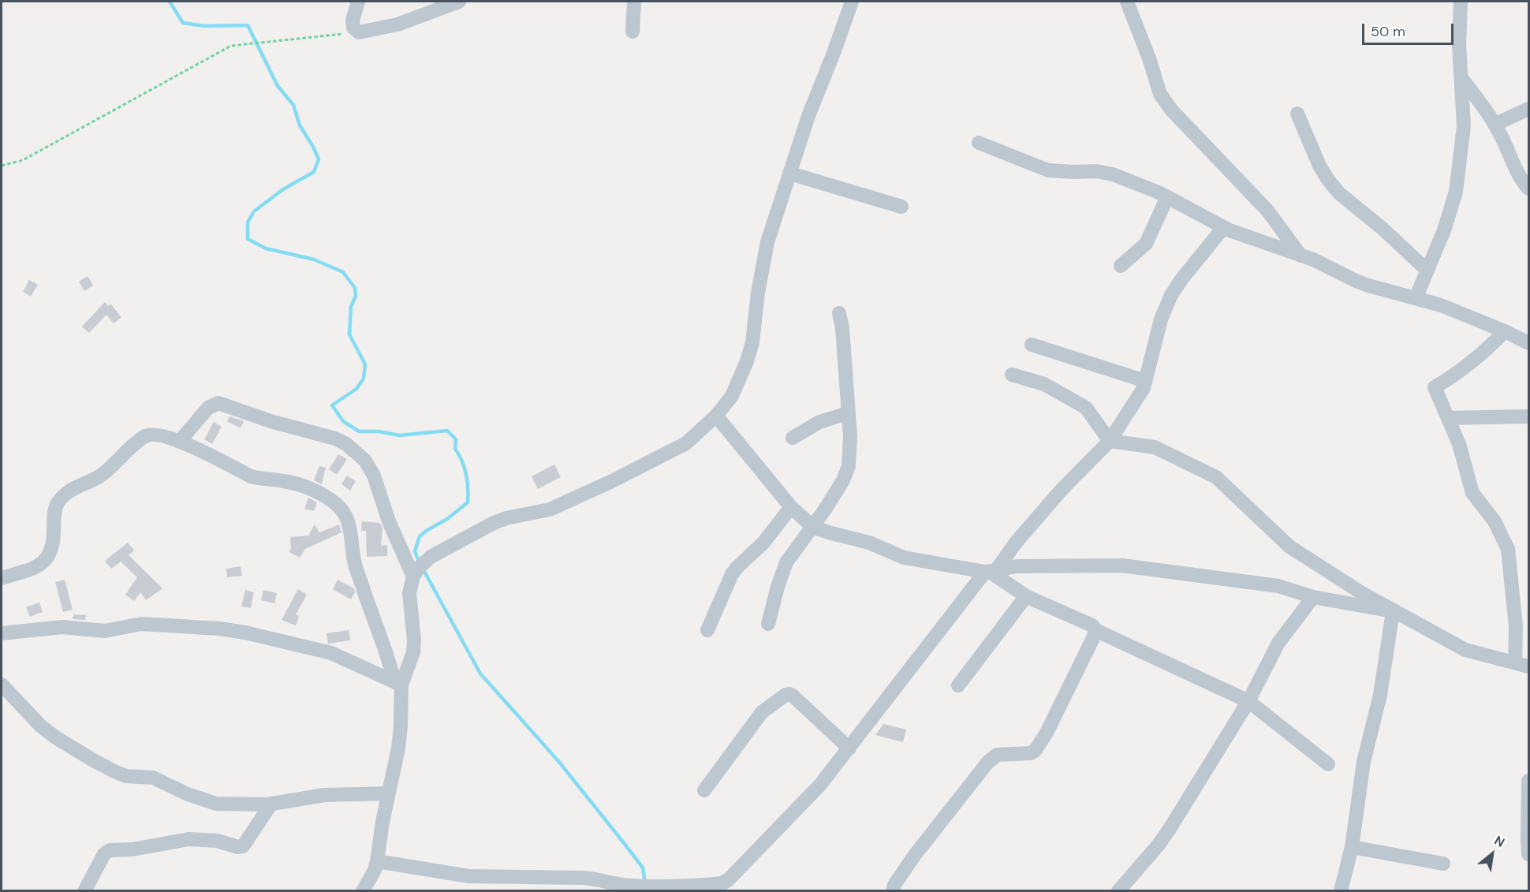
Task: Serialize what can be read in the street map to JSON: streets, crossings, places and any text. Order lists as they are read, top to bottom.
{
  "scale_bar": "50 m",
  "north": "top right"
}
